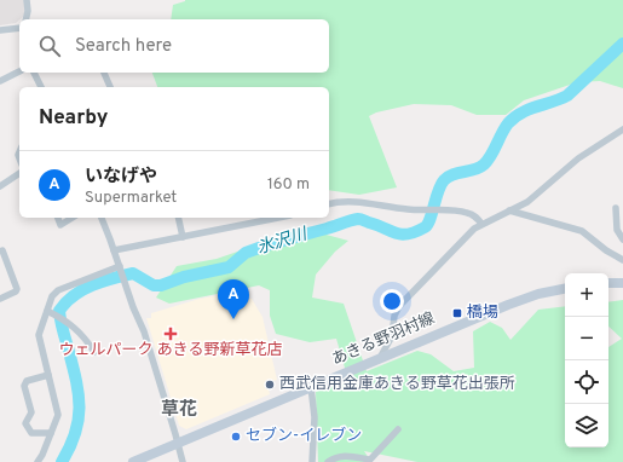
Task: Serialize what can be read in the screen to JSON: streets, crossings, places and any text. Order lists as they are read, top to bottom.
{
  "streets": {
    "main road": ["あきる野羽村線"]
  },
  "districts": ["草花"],
  "water": ["氷沢川"],
  "places": {
    "transit": ["橋場"],
    "health": ["ウェルパーク あきる野新草花店"],
    "other": ["西武信用金庫あきる野草花出張所", "セブン-イレブン"]
  },
  "page": {
    "search": "Search here",
    "heading": "Nearby",
    "list": [
      {
        "mark": "A",
        "name": "いなげや",
        "note": "Supermarket",
        "value": "160 m"
      }
    ],
    "map_buttons": ["+", "−"],
    "pins": "A"
  }
}
